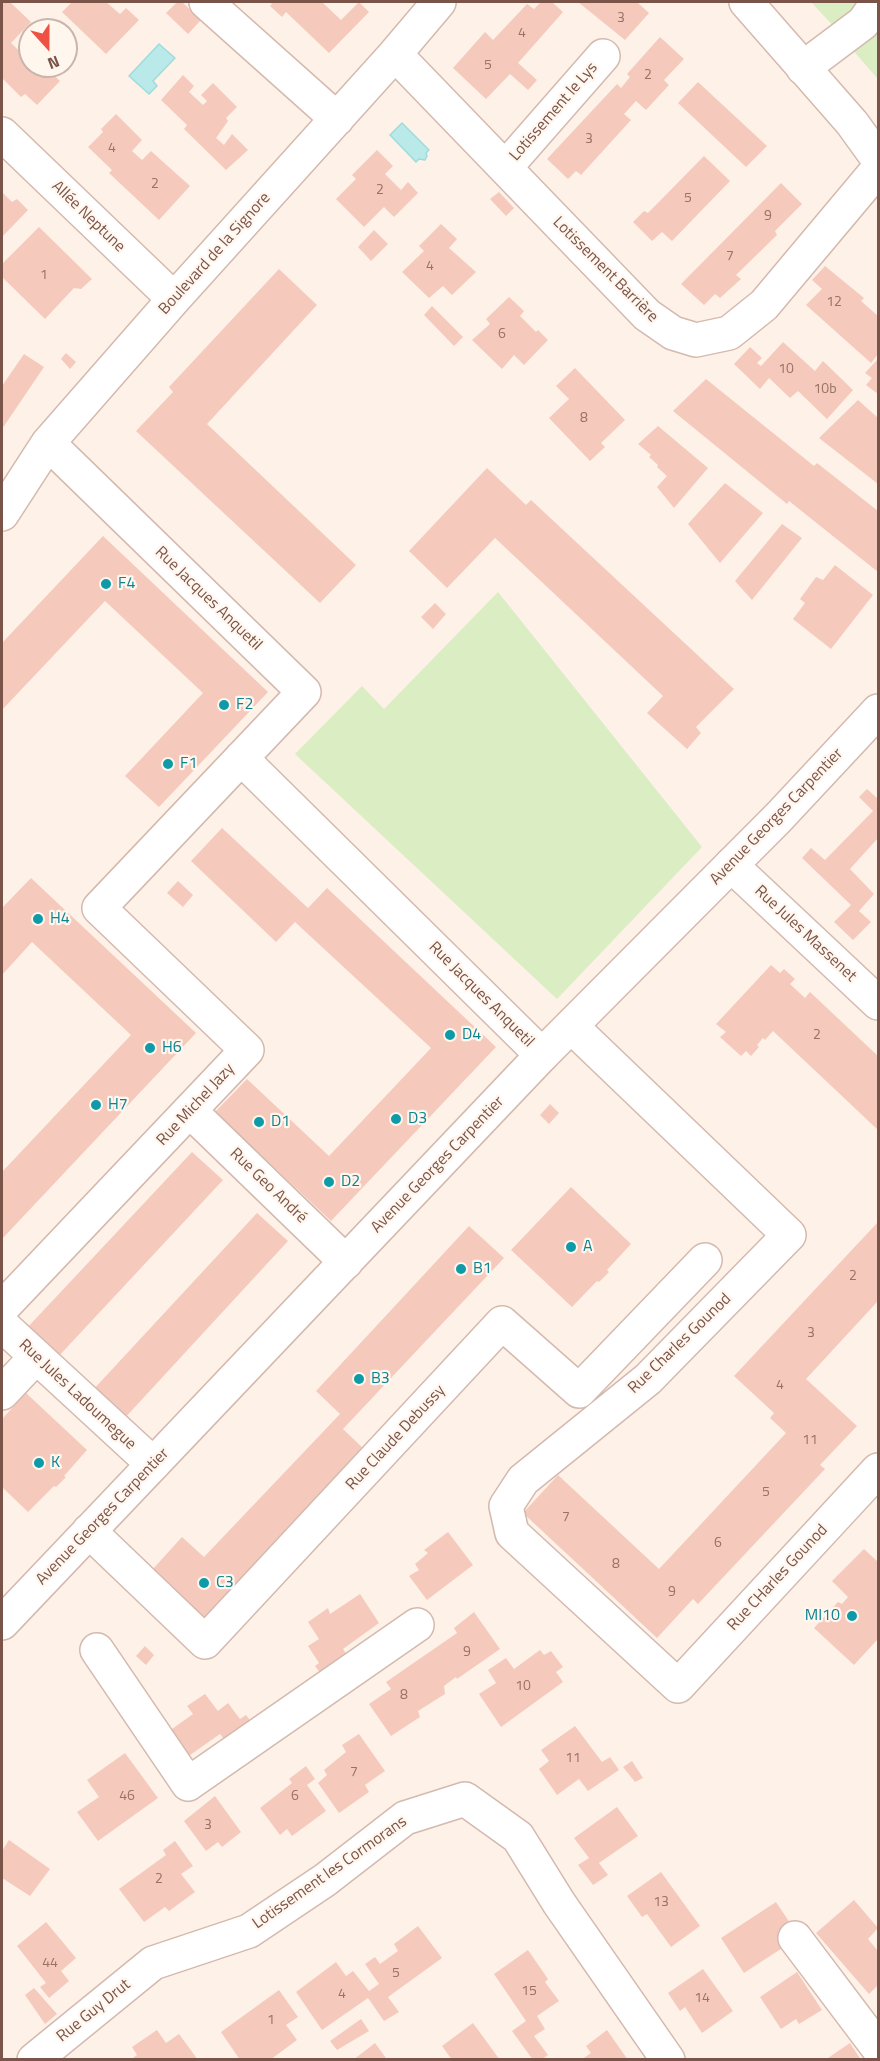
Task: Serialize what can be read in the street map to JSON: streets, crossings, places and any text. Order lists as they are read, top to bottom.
{
  "streets": {
    "street": [
      "Lotissement le Lys",
      "Allée Neptune",
      "Boulevard de la Signore",
      "Lotissement Barrière",
      "Rue Jacques Anquetil",
      "Avenue Georges Carpentier",
      "Rue Jules Massenet",
      "Rue Michel Jazy",
      "Rue Geo André",
      "Rue Charles Gounod",
      "Rue Jules Ladoumegue",
      "Rue Claude Debussy",
      "Rue CHarles Gounod",
      "Lotissement les Cormorans",
      "Rue Guy Drut"
    ]
  },
  "crossings": [
    ["Lotissement le Lys", "Lotissement Barrière"],
    ["Allée Neptune", "Boulevard de la Signore"],
    ["Boulevard de la Signore", "Lotissement Barrière"],
    ["Boulevard de la Signore", "Rue Jacques Anquetil"],
    ["Rue Jacques Anquetil", "Avenue Georges Carpentier"],
    ["Rue Jacques Anquetil", "Rue Michel Jazy"],
    ["Avenue Georges Carpentier", "Rue Jules Massenet"],
    ["Avenue Georges Carpentier", "Rue Geo André"],
    ["Avenue Georges Carpentier", "Rue Charles Gounod"],
    ["Avenue Georges Carpentier", "Rue Jules Ladoumegue"],
    ["Avenue Georges Carpentier", "Rue Claude Debussy"],
    ["Rue Michel Jazy", "Rue Geo André"],
    ["Rue Charles Gounod", "Rue CHarles Gounod"],
    ["Lotissement les Cormorans", "Rue Guy Drut"]
  ],
  "places": [
    "F4",
    "F2",
    "F1",
    "H4",
    "D4",
    "H6",
    "H7",
    "D3",
    "D1",
    "D2",
    "A",
    "B1",
    "B3",
    "K",
    "C3",
    "MI10"
  ],
  "house_numbers": [
    "3",
    "4",
    "5",
    "2",
    "3",
    "4",
    "2",
    "2",
    "5",
    "9",
    "7",
    "4",
    "1",
    "12",
    "6",
    "10",
    "10b",
    "8",
    "2",
    "2",
    "3",
    "4",
    "11",
    "5",
    "7",
    "6",
    "8",
    "9",
    "9",
    "10",
    "8",
    "11",
    "7",
    "46",
    "6",
    "3",
    "2",
    "13",
    "44",
    "5",
    "15",
    "4",
    "14",
    "1"
  ],
  "north": "bottom"
}
